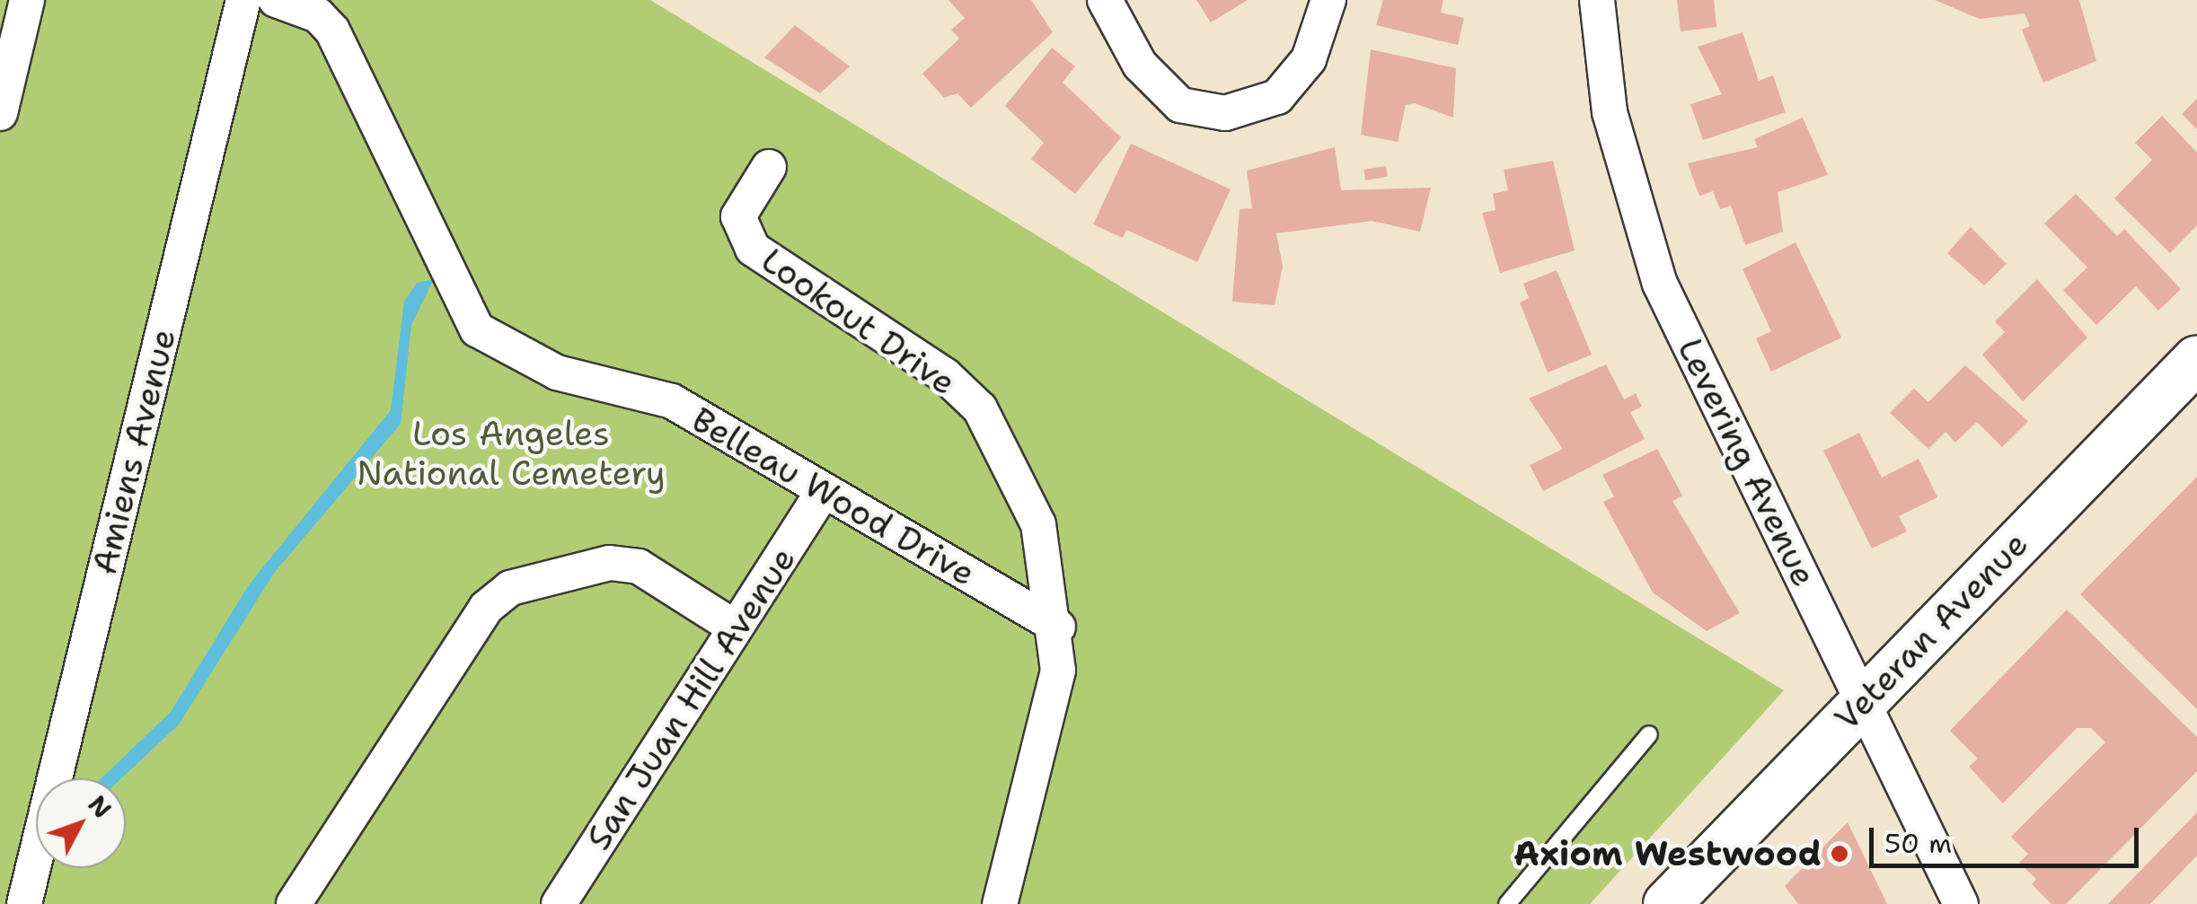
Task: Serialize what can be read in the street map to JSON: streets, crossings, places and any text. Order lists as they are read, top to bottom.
{
  "streets": {
    "street": [
      "Lookout Drive",
      "Amiens Avenue",
      "Levering Avenue",
      "Belleau Wood Drive",
      "Veteran Avenue",
      "San Juan Hill Avenue"
    ]
  },
  "crossings": [
    ["Lookout Drive", "Belleau Wood Drive"],
    ["Levering Avenue", "Veteran Avenue"],
    ["Belleau Wood Drive", "San Juan Hill Avenue"]
  ],
  "parks": ["Los Angeles National Cemetery"],
  "places": ["Axiom Westwood"],
  "scale_bar": "50 m",
  "north": "top right"
}
